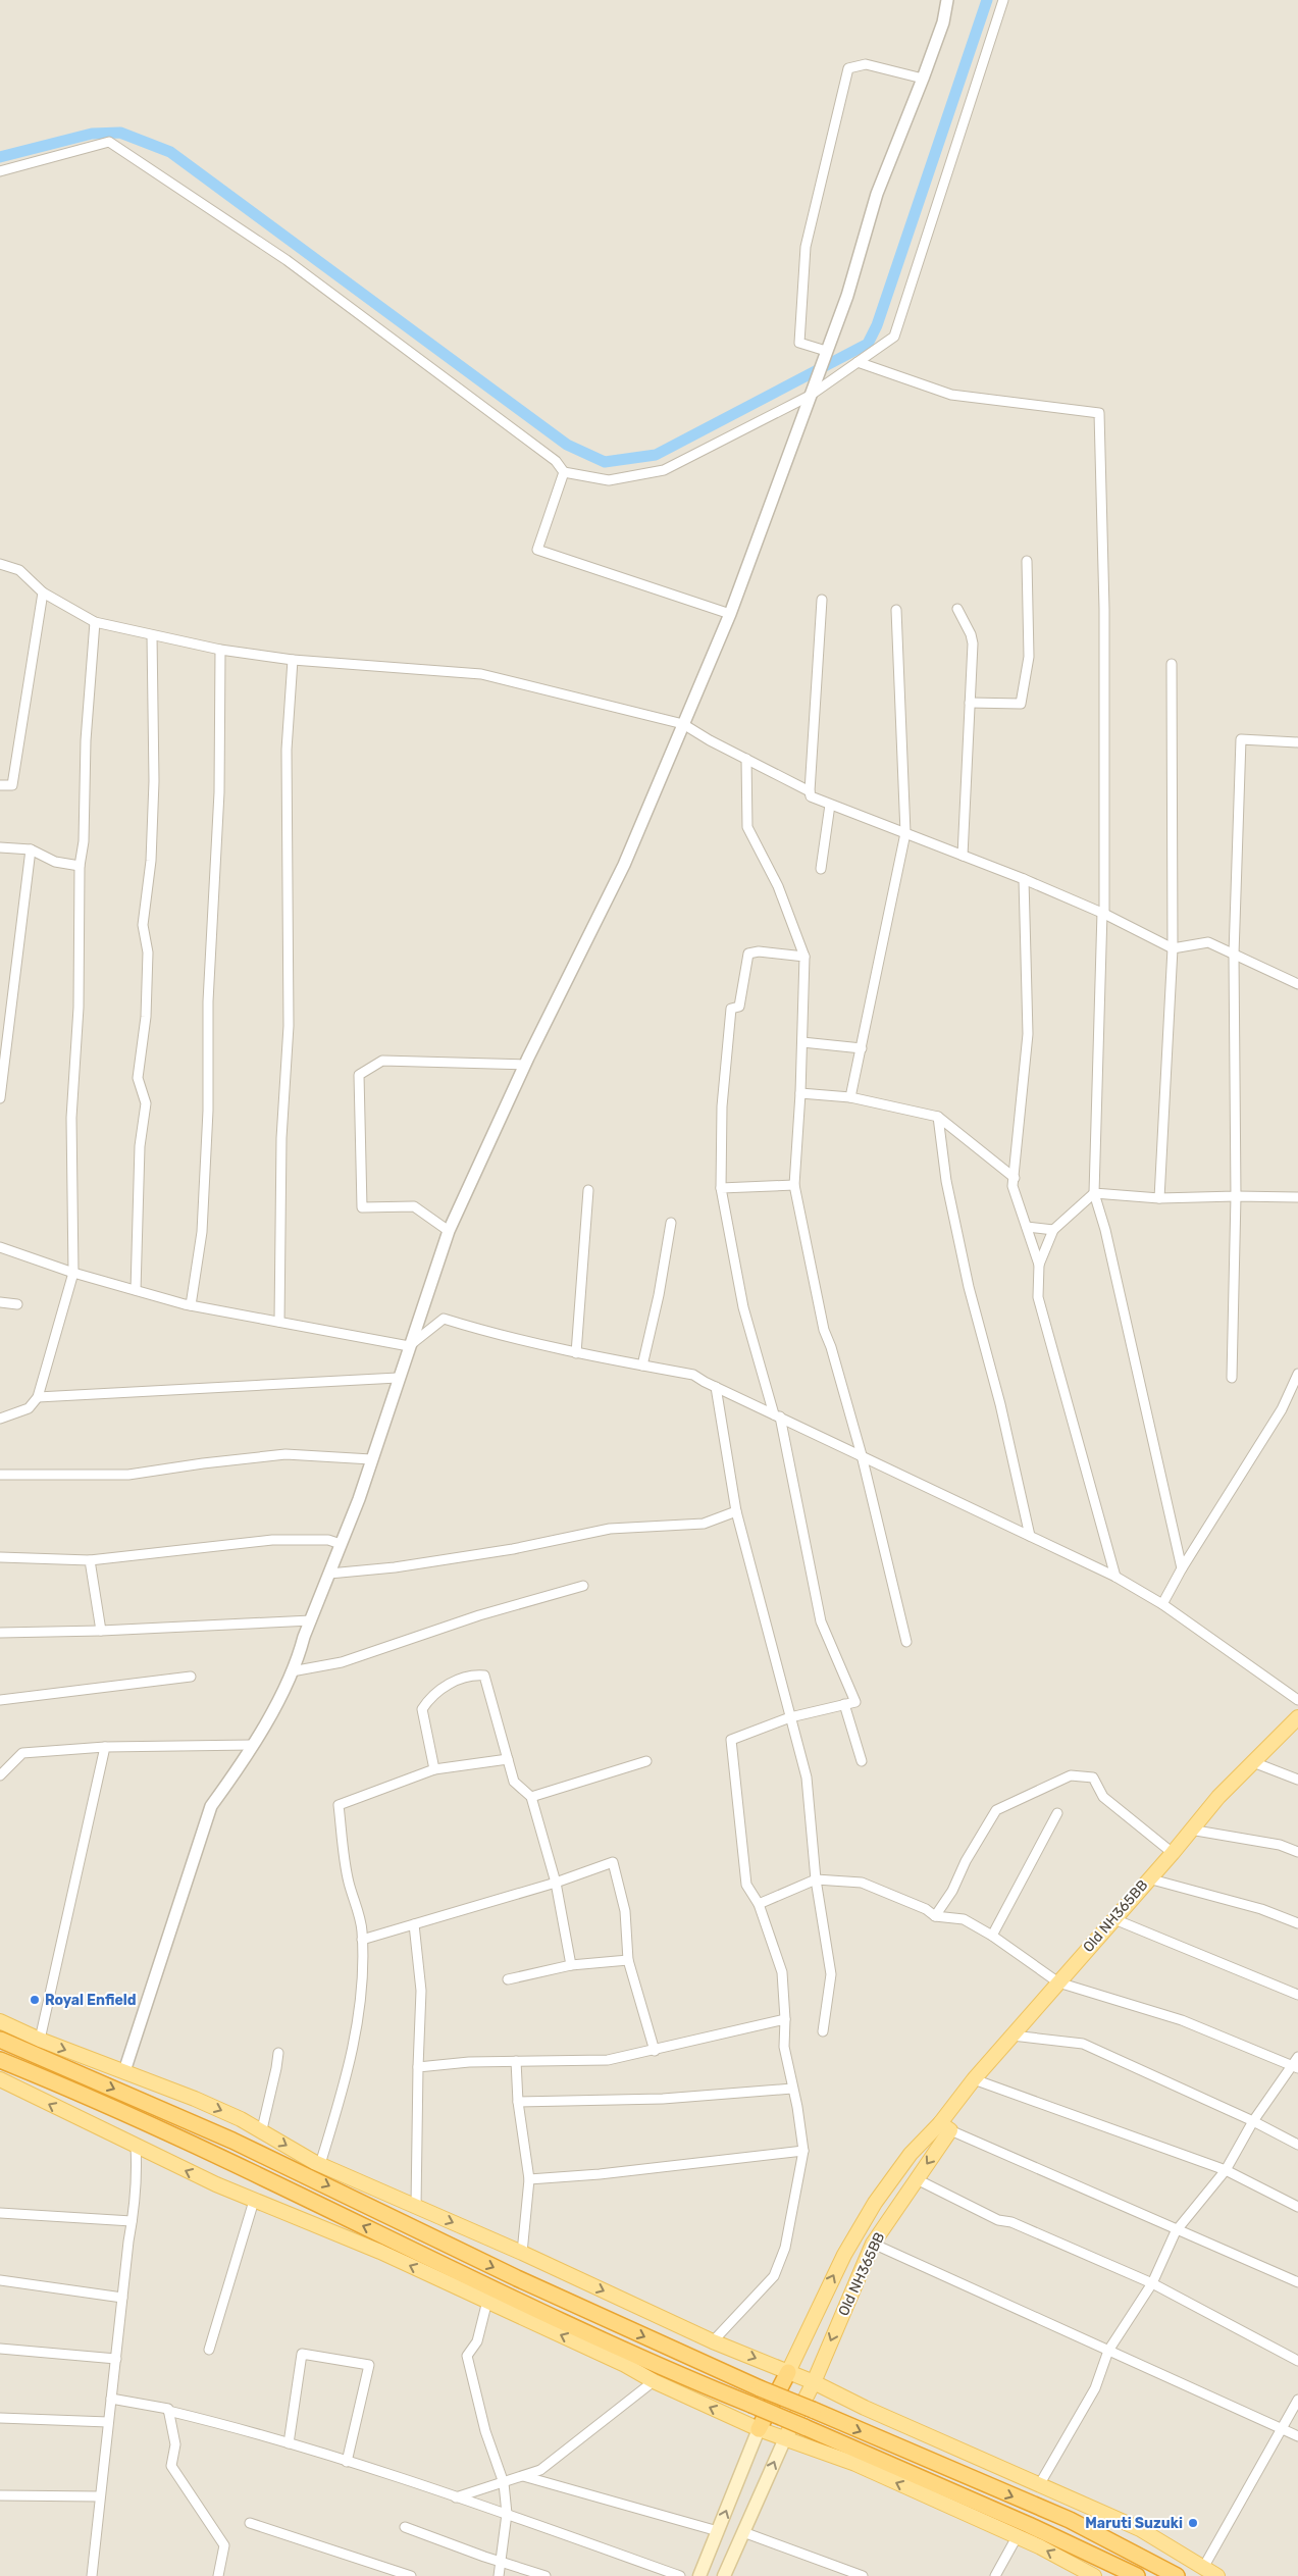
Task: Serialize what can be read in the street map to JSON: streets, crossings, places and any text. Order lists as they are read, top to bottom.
{
  "streets": {
    "main road": ["Old NH365BB"]
  },
  "places": ["Royal Enfield", "Maruti Suzuki"]
}
